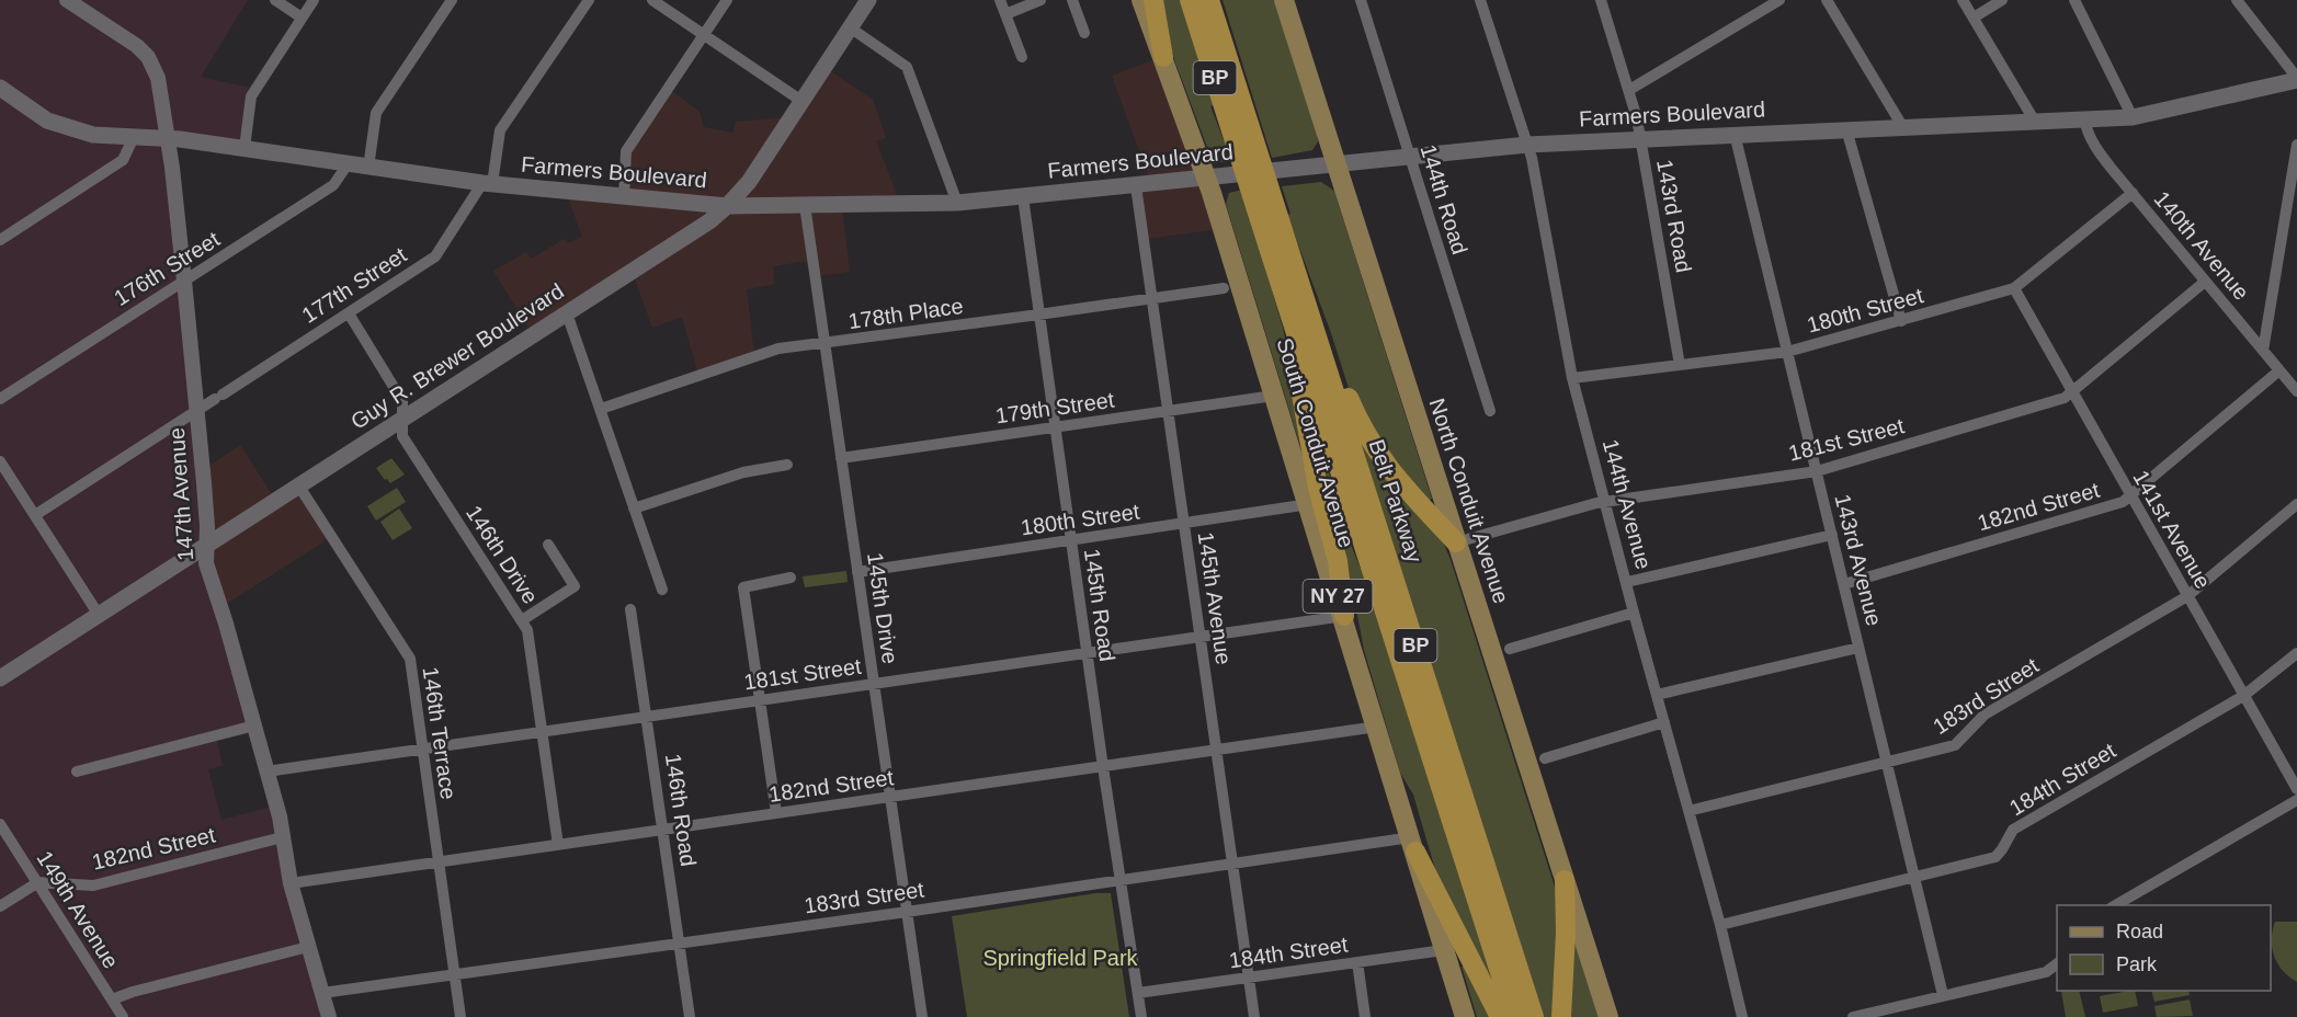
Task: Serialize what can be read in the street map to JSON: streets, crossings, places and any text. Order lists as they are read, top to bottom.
{
  "streets": {
    "highway": ["BP", "Belt Parkway"],
    "main road": [
      "Farmers Boulevard",
      "Guy R. Brewer Boulevard",
      "South Conduit Avenue",
      "North Conduit Avenue",
      "NY 27"
    ],
    "street": [
      "144th Road",
      "143rd Road",
      "140th Avenue",
      "176th Street",
      "177th Street",
      "180th Street",
      "178th Place",
      "179th Street",
      "181st Street",
      "147th Avenue",
      "144th Avenue",
      "182nd Street",
      "141st Avenue",
      "146th Drive",
      "143rd Avenue",
      "145th Avenue",
      "145th Road",
      "145th Drive",
      "183rd Street",
      "146th Terrace",
      "184th Street",
      "146th Road",
      "149th Avenue"
    ]
  },
  "crossings": [
    ["Farmers Boulevard", "144th Road"],
    ["Farmers Boulevard", "143rd Road"],
    ["Farmers Boulevard", "140th Avenue"],
    ["Farmers Boulevard", "176th Street"],
    ["Farmers Boulevard", "177th Street"],
    ["Farmers Boulevard", "Guy R. Brewer Boulevard"],
    ["Farmers Boulevard", "South Conduit Avenue"],
    ["Farmers Boulevard", "147th Avenue"],
    ["Farmers Boulevard", "North Conduit Avenue"],
    ["Farmers Boulevard", "144th Avenue"],
    ["Farmers Boulevard", "143rd Avenue"],
    ["Farmers Boulevard", "145th Avenue"],
    ["Farmers Boulevard", "145th Road"],
    ["Farmers Boulevard", "145th Drive"],
    ["143rd Road", "180th Street"],
    ["140th Avenue", "180th Street"],
    ["140th Avenue", "181st Street"],
    ["140th Avenue", "182nd Street"],
    ["176th Street", "147th Avenue"],
    ["177th Street", "147th Avenue"],
    ["177th Street", "146th Drive"],
    ["180th Street", "South Conduit Avenue"],
    ["180th Street", "144th Avenue"],
    ["180th Street", "141st Avenue"],
    ["180th Street", "143rd Avenue"],
    ["180th Street", "145th Avenue"],
    ["180th Street", "145th Road"],
    ["180th Street", "145th Drive"],
    ["178th Place", "145th Avenue"],
    ["178th Place", "145th Road"],
    ["178th Place", "145th Drive"],
    ["Guy R. Brewer Boulevard", "147th Avenue"],
    ["Guy R. Brewer Boulevard", "146th Drive"],
    ["Guy R. Brewer Boulevard", "146th Terrace"],
    ["179th Street", "South Conduit Avenue"],
    ["179th Street", "145th Avenue"],
    ["179th Street", "145th Road"],
    ["179th Street", "145th Drive"],
    ["181st Street", "South Conduit Avenue"],
    ["181st Street", "147th Avenue"],
    ["181st Street", "North Conduit Avenue"],
    ["181st Street", "144th Avenue"],
    ["181st Street", "141st Avenue"],
    ["181st Street", "146th Drive"],
    ["181st Street", "143rd Avenue"],
    ["181st Street", "145th Avenue"],
    ["181st Street", "145th Road"],
    ["181st Street", "145th Drive"],
    ["181st Street", "146th Terrace"],
    ["181st Street", "146th Road"],
    ["South Conduit Avenue", "182nd Street"],
    ["South Conduit Avenue", "183rd Street"],
    ["South Conduit Avenue", "184th Street"],
    ["147th Avenue", "182nd Street"],
    ["147th Avenue", "183rd Street"],
    ["144th Avenue", "183rd Street"],
    ["144th Avenue", "184th Street"],
    ["182nd Street", "141st Avenue"],
    ["182nd Street", "146th Drive"],
    ["182nd Street", "143rd Avenue"],
    ["182nd Street", "145th Avenue"],
    ["182nd Street", "145th Road"],
    ["182nd Street", "145th Drive"],
    ["182nd Street", "146th Terrace"],
    ["182nd Street", "146th Road"],
    ["182nd Street", "149th Avenue"],
    ["141st Avenue", "183rd Street"],
    ["141st Avenue", "184th Street"],
    ["143rd Avenue", "183rd Street"],
    ["143rd Avenue", "184th Street"],
    ["145th Avenue", "183rd Street"],
    ["145th Avenue", "184th Street"],
    ["145th Road", "183rd Street"],
    ["145th Road", "184th Street"],
    ["145th Drive", "183rd Street"],
    ["183rd Street", "146th Terrace"],
    ["183rd Street", "146th Road"]
  ],
  "parks": ["Springfield Park"],
  "legend": ["Road", "Park"]
}
